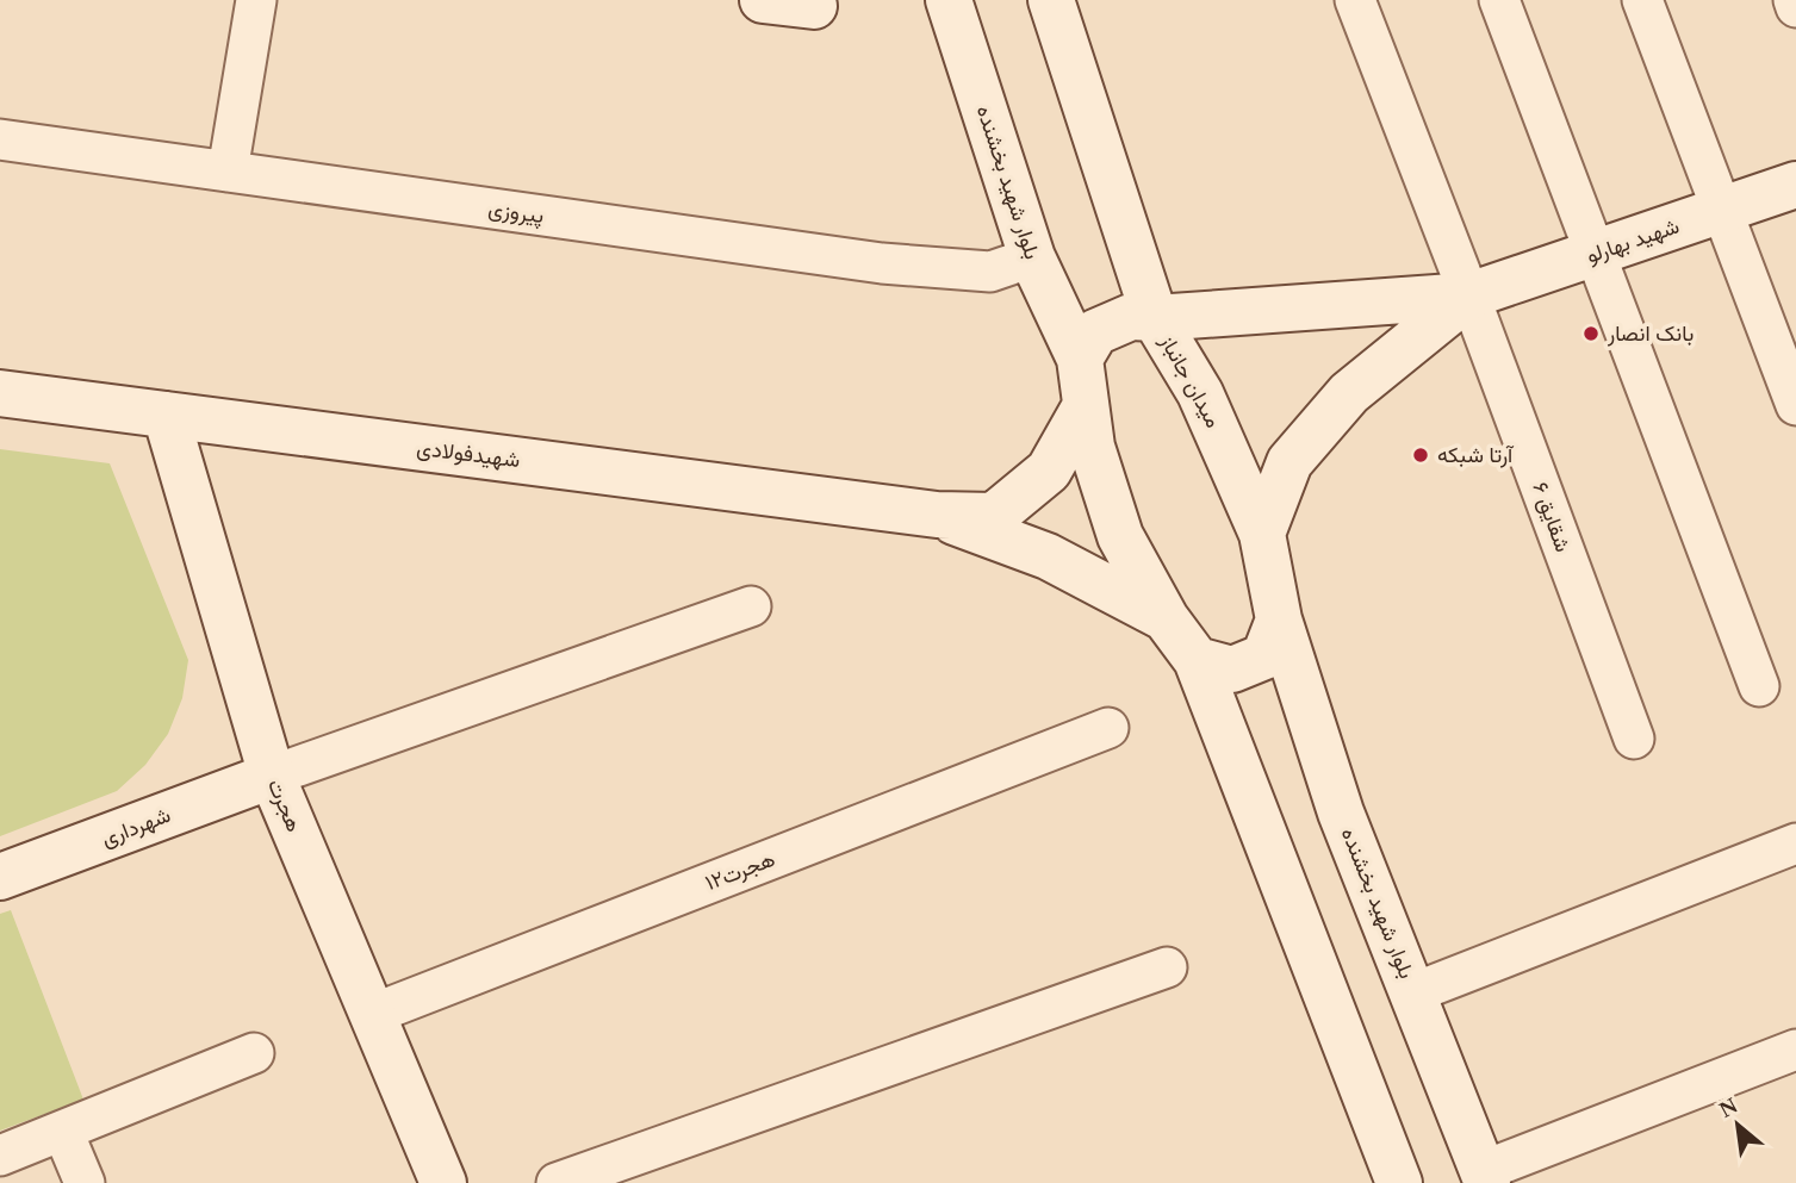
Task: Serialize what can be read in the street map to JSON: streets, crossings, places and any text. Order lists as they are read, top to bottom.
{
  "streets": {
    "street": [
      "بلوار شهید بخشنده",
      "پیروزی",
      "شهید بهارلو",
      "میدان جانباز",
      "شهیدفولادی",
      "شقایق ۶",
      "هجرت",
      "شهرداری",
      "هجرت۱۲"
    ]
  },
  "crossings": [
    ["بلوار شهید بخشنده", "پیروزی"],
    ["بلوار شهید بخشنده", "میدان جانباز"],
    ["شهید بهارلو", "شقایق ۶"],
    ["شهیدفولادی", "هجرت"],
    ["هجرت", "شهرداری"],
    ["هجرت", "هجرت۱۲"]
  ],
  "places": ["بانک انصار", "آرتا شبکه"],
  "north": "top left"
}
